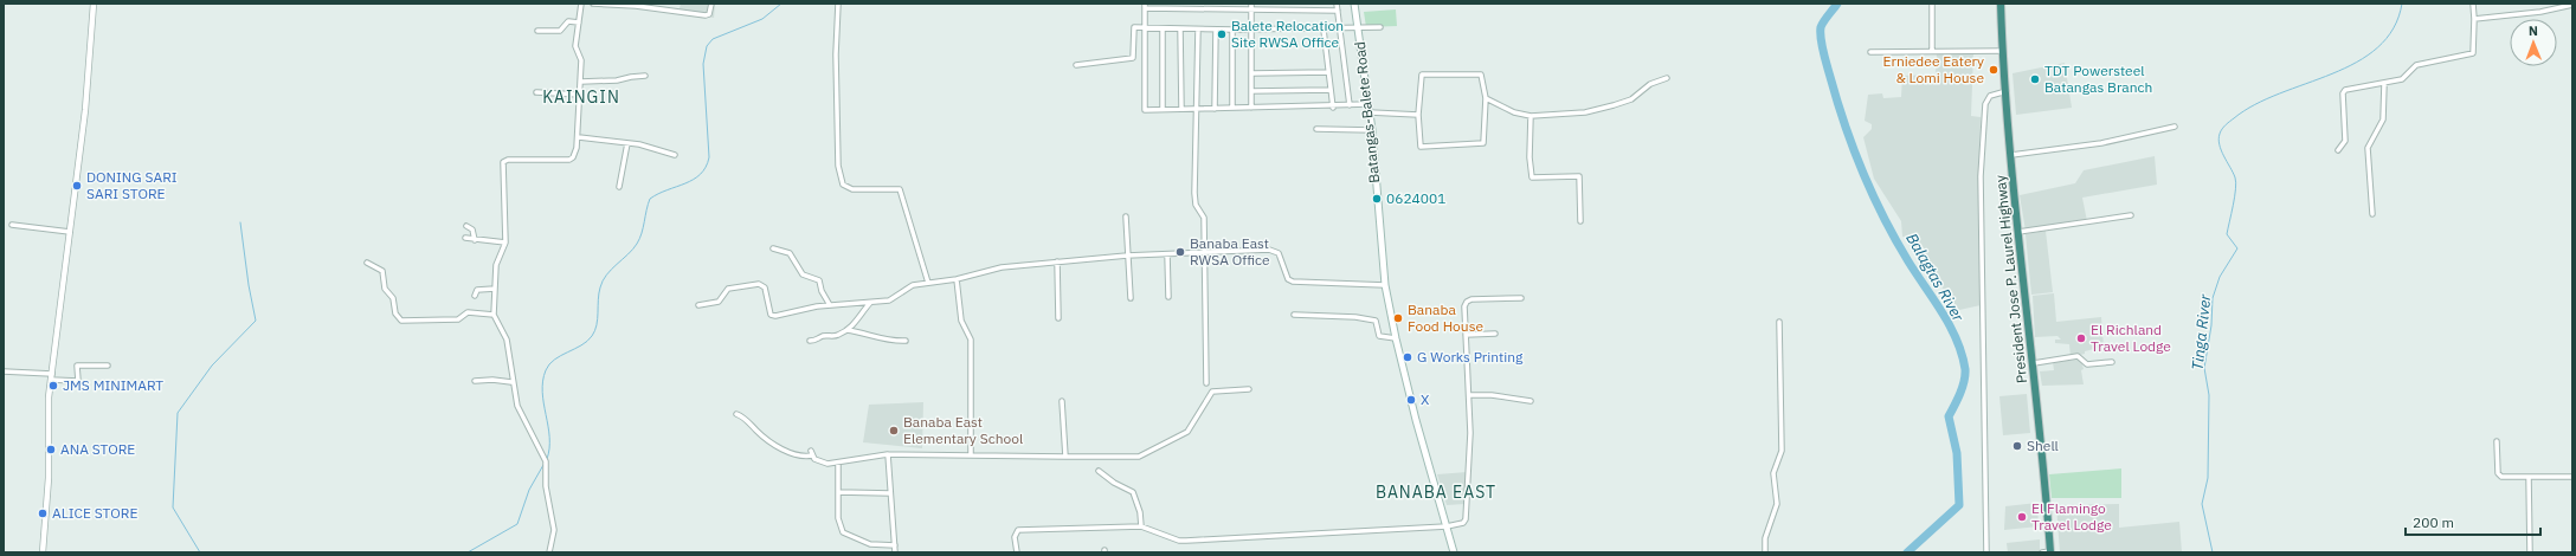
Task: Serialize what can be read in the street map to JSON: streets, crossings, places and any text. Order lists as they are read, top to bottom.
{
  "streets": {
    "highway": ["President Jose P. Laurel Highway"],
    "main road": ["Batangas-Balete Road"]
  },
  "districts": ["KAINGIN", "BANABA EAST"],
  "water": ["Balagtas River", "Tinga River"],
  "places": [
    "Balete Relocation Site RWSA Office",
    "Erniedee Eatery & Lomi House",
    "TDT Powersteel Batangas Branch",
    "DONING SARI SARI STORE",
    "0624001",
    "Banaba East RWSA Office",
    "Banaba Food House",
    "El Richland Travel Lodge",
    "G Works Printing",
    "JMS MINIMART",
    "X",
    "Banaba East Elementary School",
    "Shell",
    "ANA STORE",
    "ALICE STORE",
    "El Flamingo Travel Lodge"
  ],
  "scale_bar": "200 m",
  "north": "top"
}
